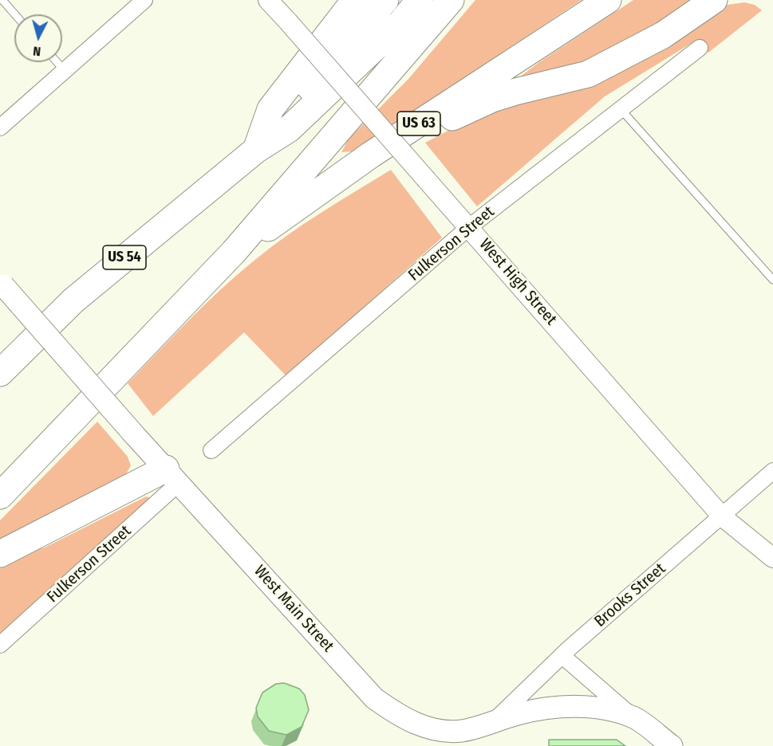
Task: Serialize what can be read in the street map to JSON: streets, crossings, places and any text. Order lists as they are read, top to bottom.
{
  "streets": {
    "highway": ["US 63", "US 54"],
    "main road": ["West Main Street"],
    "street": ["Fulkerson Street", "West High Street", "Brooks Street"]
  },
  "crossings": [
    ["Fulkerson Street", "West High Street"],
    ["Fulkerson Street", "West Main Street"],
    ["West High Street", "Brooks Street"],
    ["Brooks Street", "West Main Street"]
  ],
  "north": "bottom"
}
